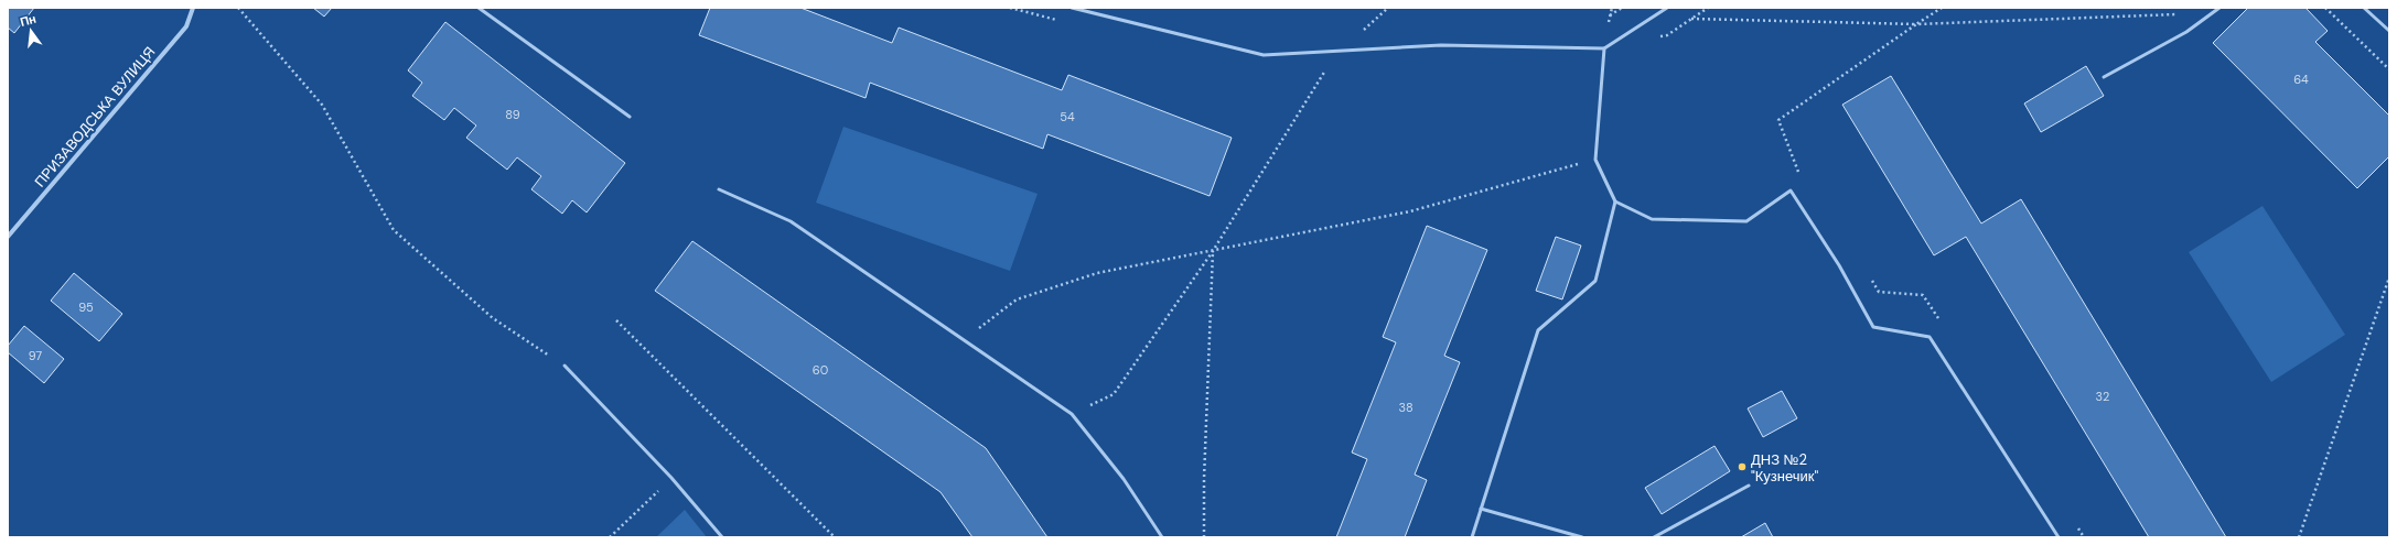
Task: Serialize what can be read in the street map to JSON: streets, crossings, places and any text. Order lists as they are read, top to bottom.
{
  "streets": {
    "street": ["ПРИЗАВОДСЬКА ВУЛИЦЯ"]
  },
  "places": ["ДНЗ №2 \"Кузнечик\""],
  "house_numbers": [
    "64",
    "89",
    "54",
    "95",
    "97",
    "60",
    "32",
    "38"
  ],
  "north": "top"
}
